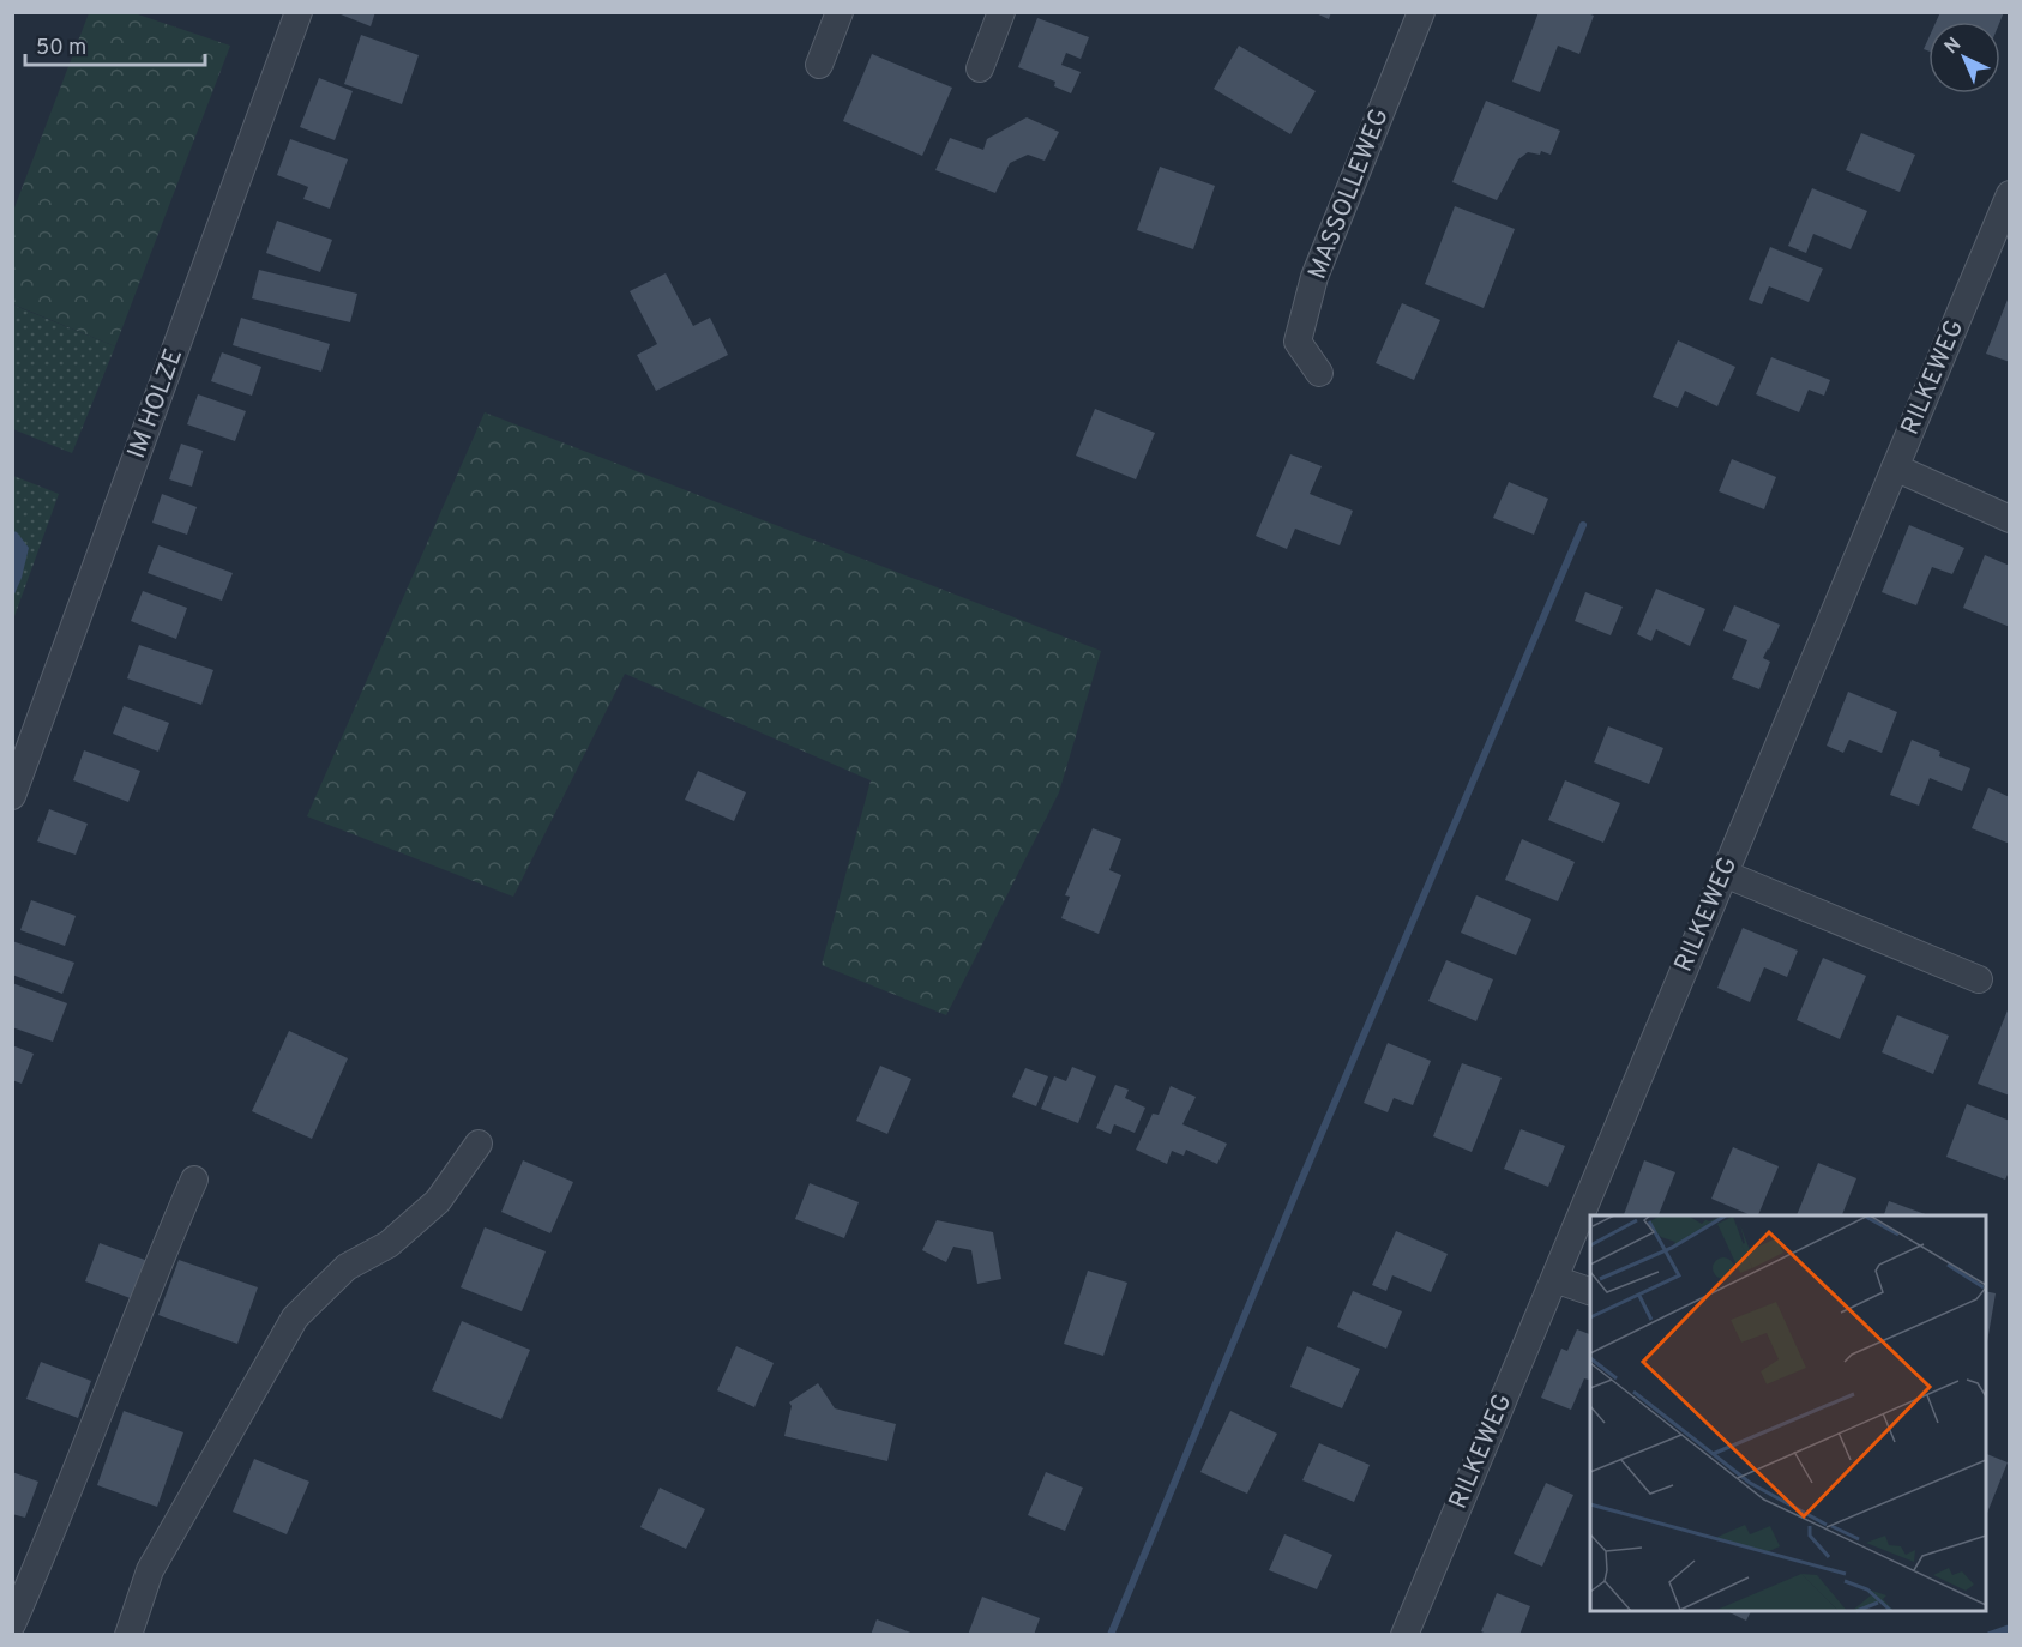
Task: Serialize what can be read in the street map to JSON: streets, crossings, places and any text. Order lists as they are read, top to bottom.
{
  "streets": {
    "street": ["MASSOLLEWEG", "RILKEWEG", "IM HOLZE"]
  },
  "scale_bar": "50 m",
  "north": "top left"
}
